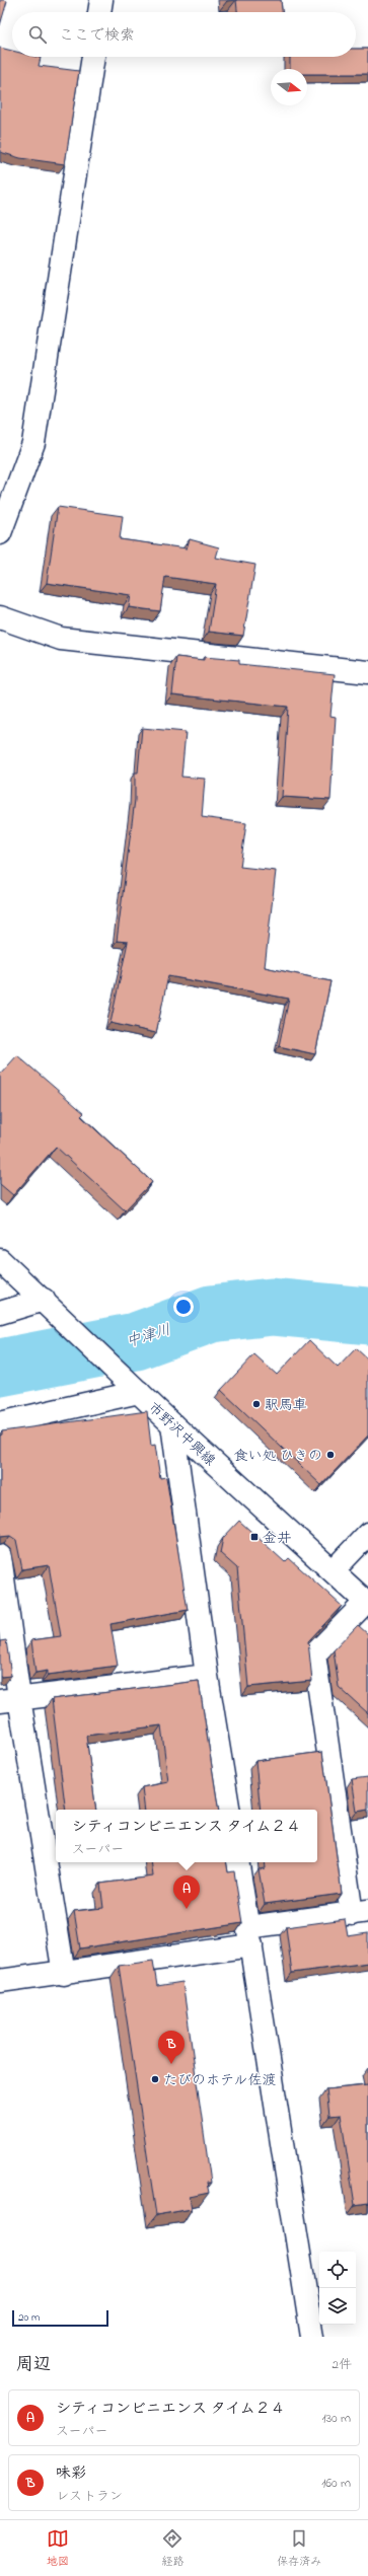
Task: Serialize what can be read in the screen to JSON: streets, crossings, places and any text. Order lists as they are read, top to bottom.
{
  "streets": {
    "street": ["市野沢中興線"]
  },
  "water": ["中津川"],
  "places": {
    "other": ["駅馬車", "食い処 ひきの", "たびのホテル佐渡"],
    "transit": ["金井"]
  },
  "scale_bar": "20 m",
  "north": "right",
  "page": {
    "search": "ここで検索",
    "popup": ["シティコンビニエンス タイム２４", "スーパー"],
    "pins": ["A", "B"],
    "scale": "20 m",
    "heading": ["周辺", "2件"],
    "list": [
      {
        "mark": "A",
        "name": "シティコンビニエンス タイム２４",
        "note": "スーパー",
        "value": "130 m"
      },
      {
        "mark": "B",
        "name": "味彩",
        "note": "レストラン",
        "value": "160 m"
      }
    ],
    "nav": ["地図", "経路", "保存済み"]
  }
}
